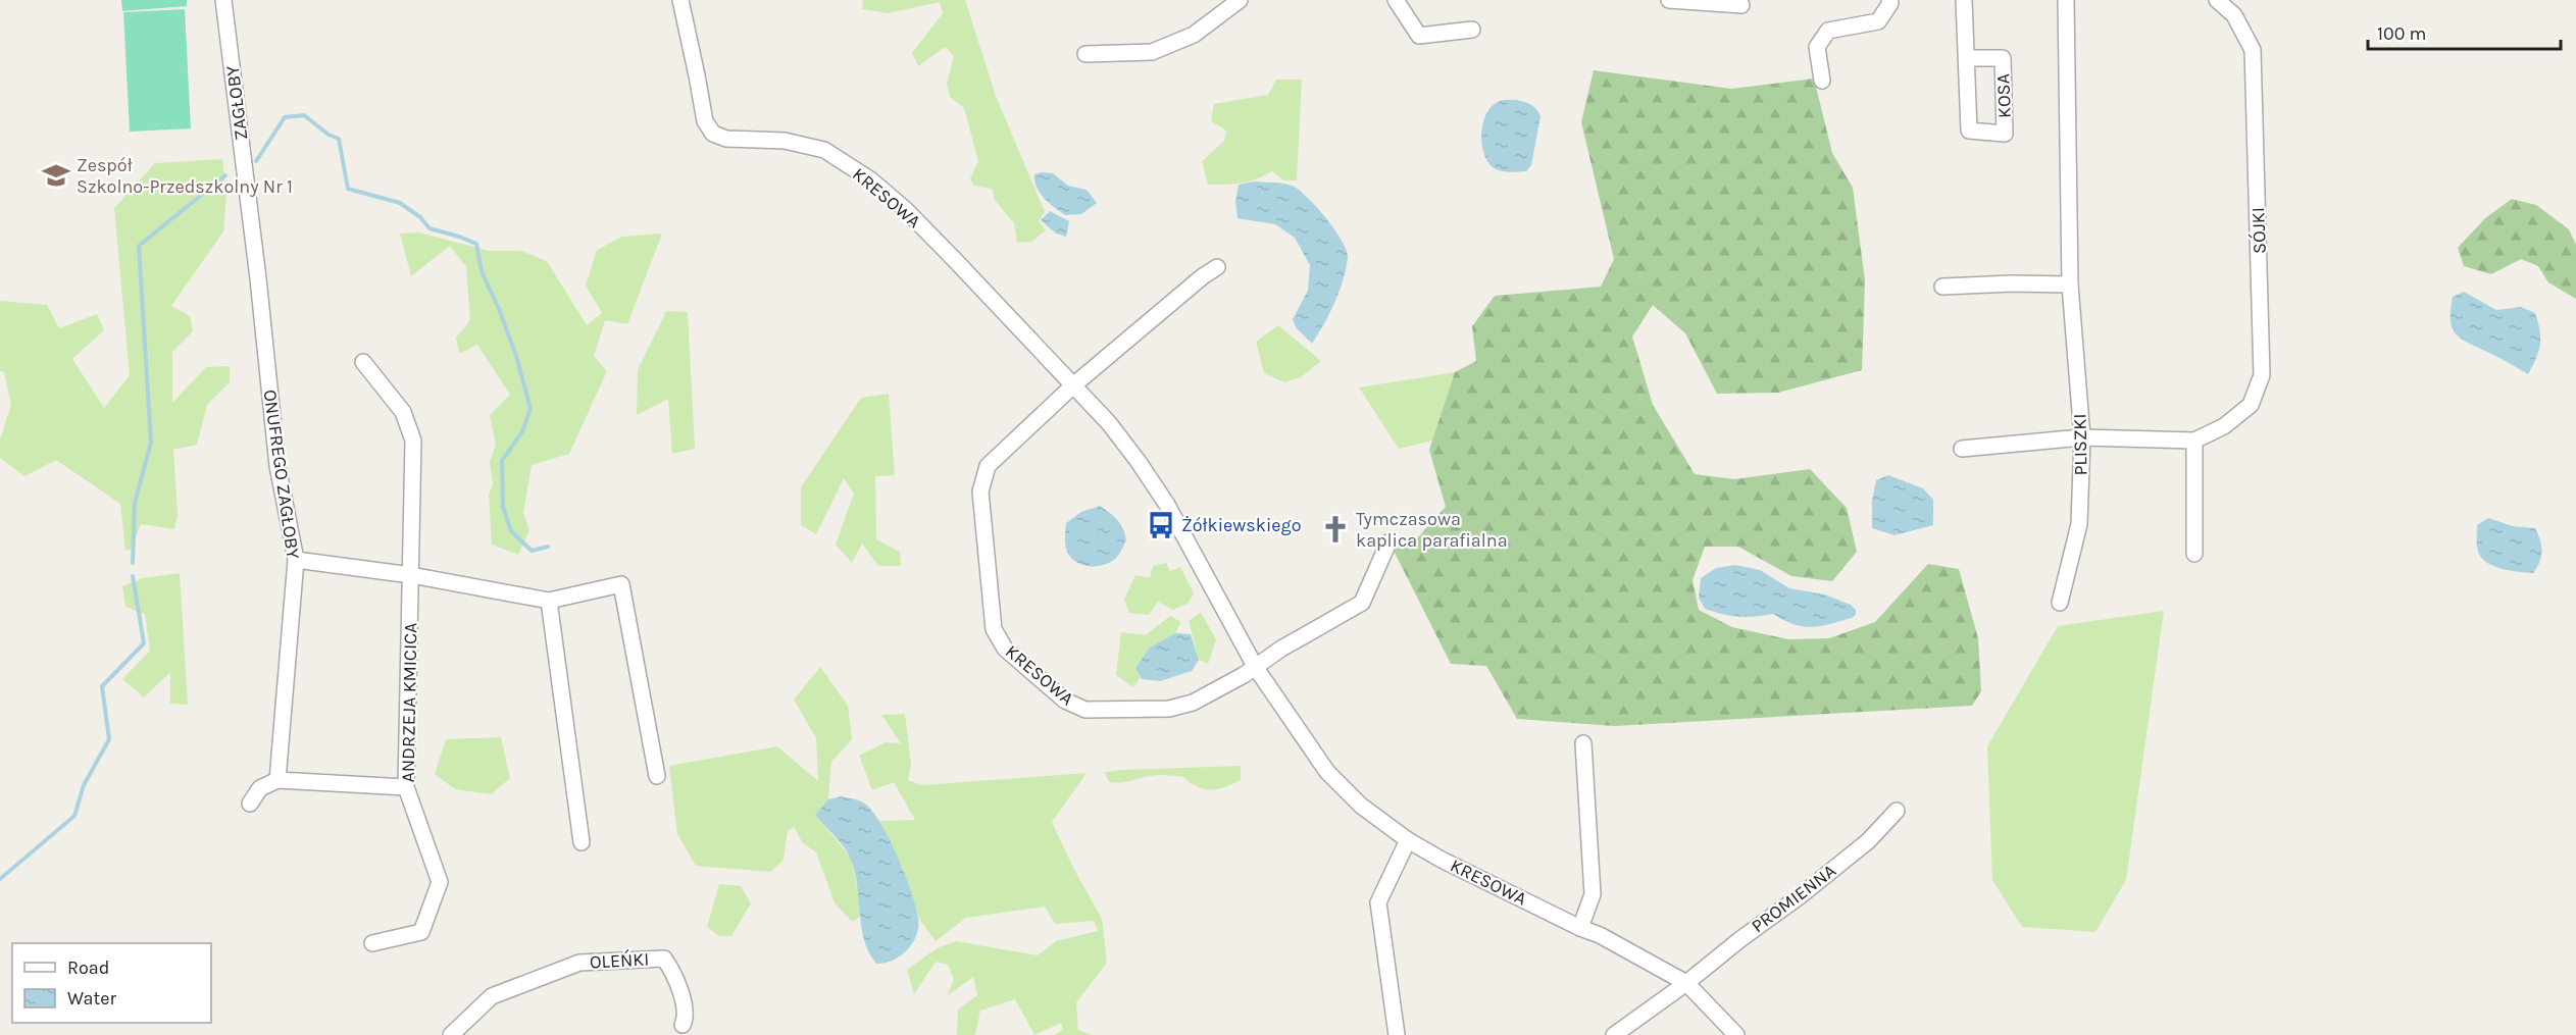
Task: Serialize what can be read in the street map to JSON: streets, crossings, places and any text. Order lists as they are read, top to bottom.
{
  "streets": {
    "street": [
      "KOSA",
      "ZAGŁOBY",
      "KRESOWA",
      "SÓJKI",
      "PLISZKI",
      "ONUFREGO ZAGŁOBY",
      "ANDRZEJA KMICICA",
      "PROMIENNA",
      "OLEŃKI"
    ]
  },
  "crossings": [
    ["ZAGŁOBY", "ONUFREGO ZAGŁOBY"],
    ["KRESOWA", "PROMIENNA"],
    ["SÓJKI", "PLISZKI"]
  ],
  "places": {
    "school or university": ["Zespół Szkolno-Przedszkolny Nr 1"],
    "bus stop": ["Żółkiewskiego"],
    "church": ["Tymczasowa kaplica parafialna"]
  },
  "legend": ["Road", "Water"],
  "scale_bar": "100 m"
}
